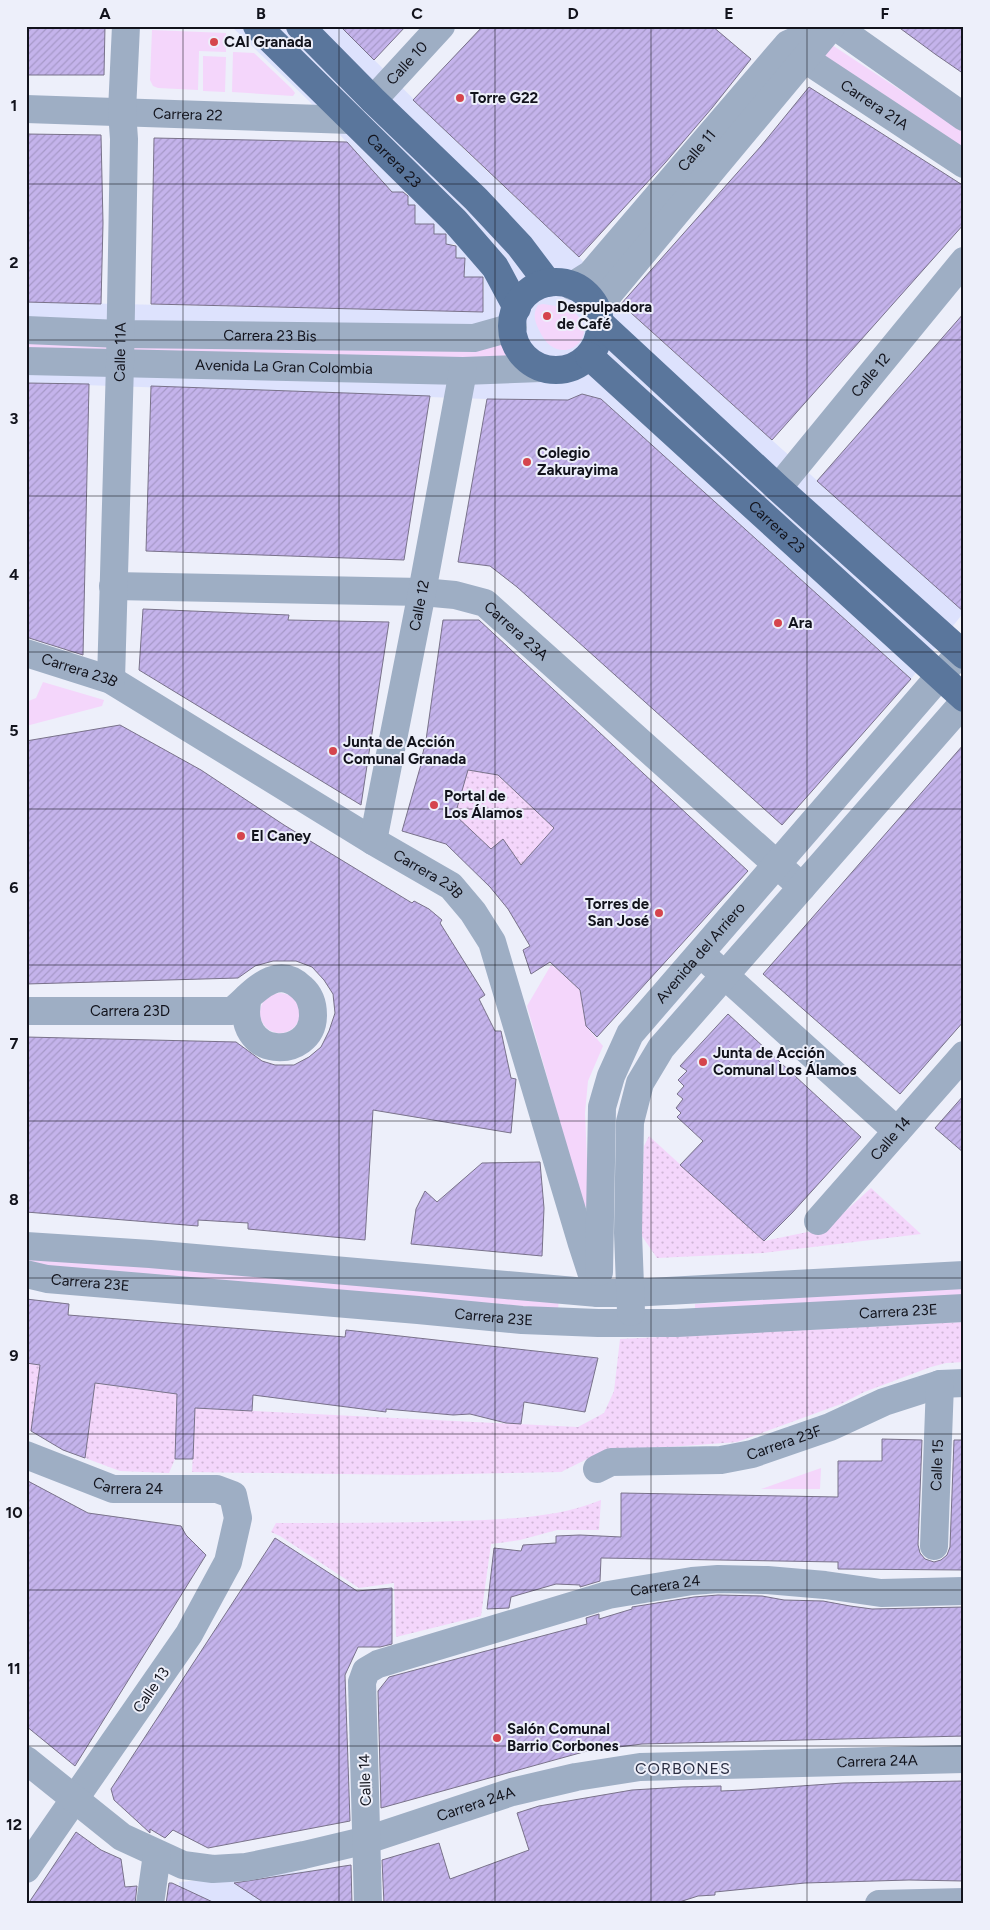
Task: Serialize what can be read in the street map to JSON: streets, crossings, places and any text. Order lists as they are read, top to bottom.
{
  "streets": {
    "main road": ["Carrera 23"],
    "street": [
      "Calle 10",
      "Carrera 21A",
      "Carrera 22",
      "Calle 11",
      "Carrera 23 Bis",
      "Calle 11A",
      "Avenida La Gran Colombia",
      "Calle 12",
      "Carrera 23A",
      "Carrera 23B",
      "Avenida del Arriero",
      "Carrera 23D",
      "Calle 14",
      "Carrera 23E",
      "Carrera 23F",
      "Calle 15",
      "Carrera 24",
      "Calle 13",
      "Carrera 24A"
    ]
  },
  "crossings": [
    ["Calle 10", "Carrera 23"],
    ["Carrera 21A", "Calle 11"],
    ["Carrera 22", "Carrera 23"],
    ["Carrera 22", "Calle 11A"],
    ["Calle 11", "Carrera 23"],
    ["Calle 11", "Carrera 23 Bis"],
    ["Calle 11", "Avenida La Gran Colombia"],
    ["Carrera 23", "Carrera 23 Bis"],
    ["Carrera 23", "Avenida La Gran Colombia"],
    ["Carrera 23", "Calle 12"],
    ["Carrera 23", "Avenida del Arriero"],
    ["Carrera 23 Bis", "Calle 11A"],
    ["Carrera 23 Bis", "Avenida La Gran Colombia"],
    ["Calle 11A", "Avenida La Gran Colombia"],
    ["Calle 11A", "Carrera 23A"],
    ["Calle 11A", "Carrera 23B"],
    ["Avenida La Gran Colombia", "Calle 12"],
    ["Calle 12", "Carrera 23A"],
    ["Calle 12", "Carrera 23B"],
    ["Carrera 23A", "Avenida del Arriero"],
    ["Carrera 23B", "Avenida del Arriero"],
    ["Carrera 23B", "Carrera 23E"],
    ["Avenida del Arriero", "Carrera 23E"],
    ["Calle 14", "Carrera 24"],
    ["Calle 14", "Carrera 24A"],
    ["Carrera 23F", "Calle 15"],
    ["Carrera 24", "Calle 13"],
    ["Calle 13", "Carrera 24A"]
  ],
  "districts": ["CORBONES"],
  "places": [
    "CAI Granada",
    "Torre G22",
    "Despulpadora de Café",
    "Colegio Zakurayima",
    "Ara",
    "Junta de Acción Comunal Granada",
    "Portal de Los Álamos",
    "El Caney",
    "Torres de San José",
    "Junta de Acción Comunal Los Álamos",
    "Salón Comunal Barrio Corbones"
  ],
  "grid": {
    "columns": [
      "A",
      "B",
      "C",
      "D",
      "E",
      "F"
    ],
    "rows": [
      "1",
      "2",
      "3",
      "4",
      "5",
      "6",
      "7",
      "8",
      "9",
      "10",
      "11",
      "12"
    ]
  }
}
